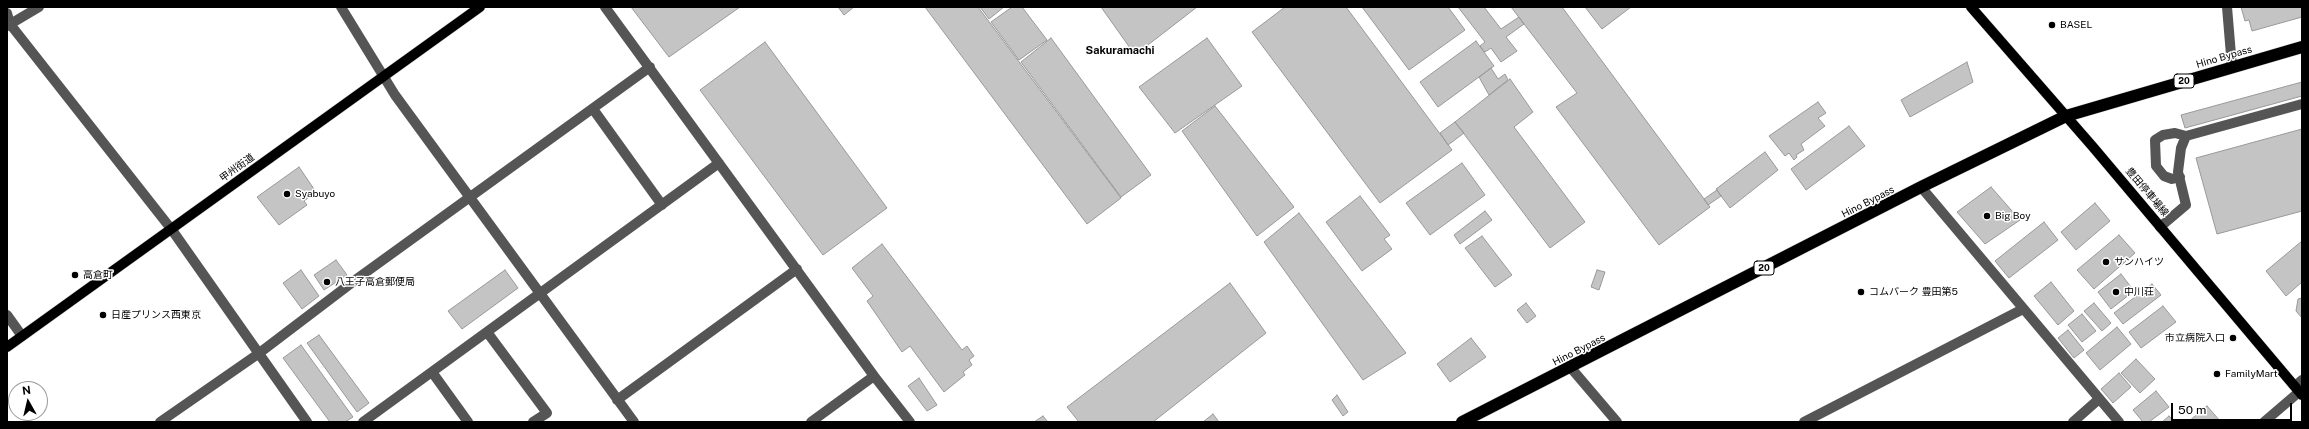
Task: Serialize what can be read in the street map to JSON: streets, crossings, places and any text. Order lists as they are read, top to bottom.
{
  "streets": {
    "highway": ["Hino Bypass", "20"],
    "main road": ["甲州街道", "豊田停車場線"]
  },
  "crossings": [
    ["Hino Bypass", "豊田停車場線"]
  ],
  "districts": ["Sakuramachi"],
  "places": [
    "BASEL",
    "Syabuyo",
    "Big Boy",
    "サンハイツ",
    "高倉町",
    "八王子高倉郵便局",
    "コムパーク 豊田第5",
    "中川荘",
    "日産プリンス西東京",
    "市立病院入口",
    "FamilyMart"
  ],
  "scale_bar": "50 m",
  "north": "top"
}
